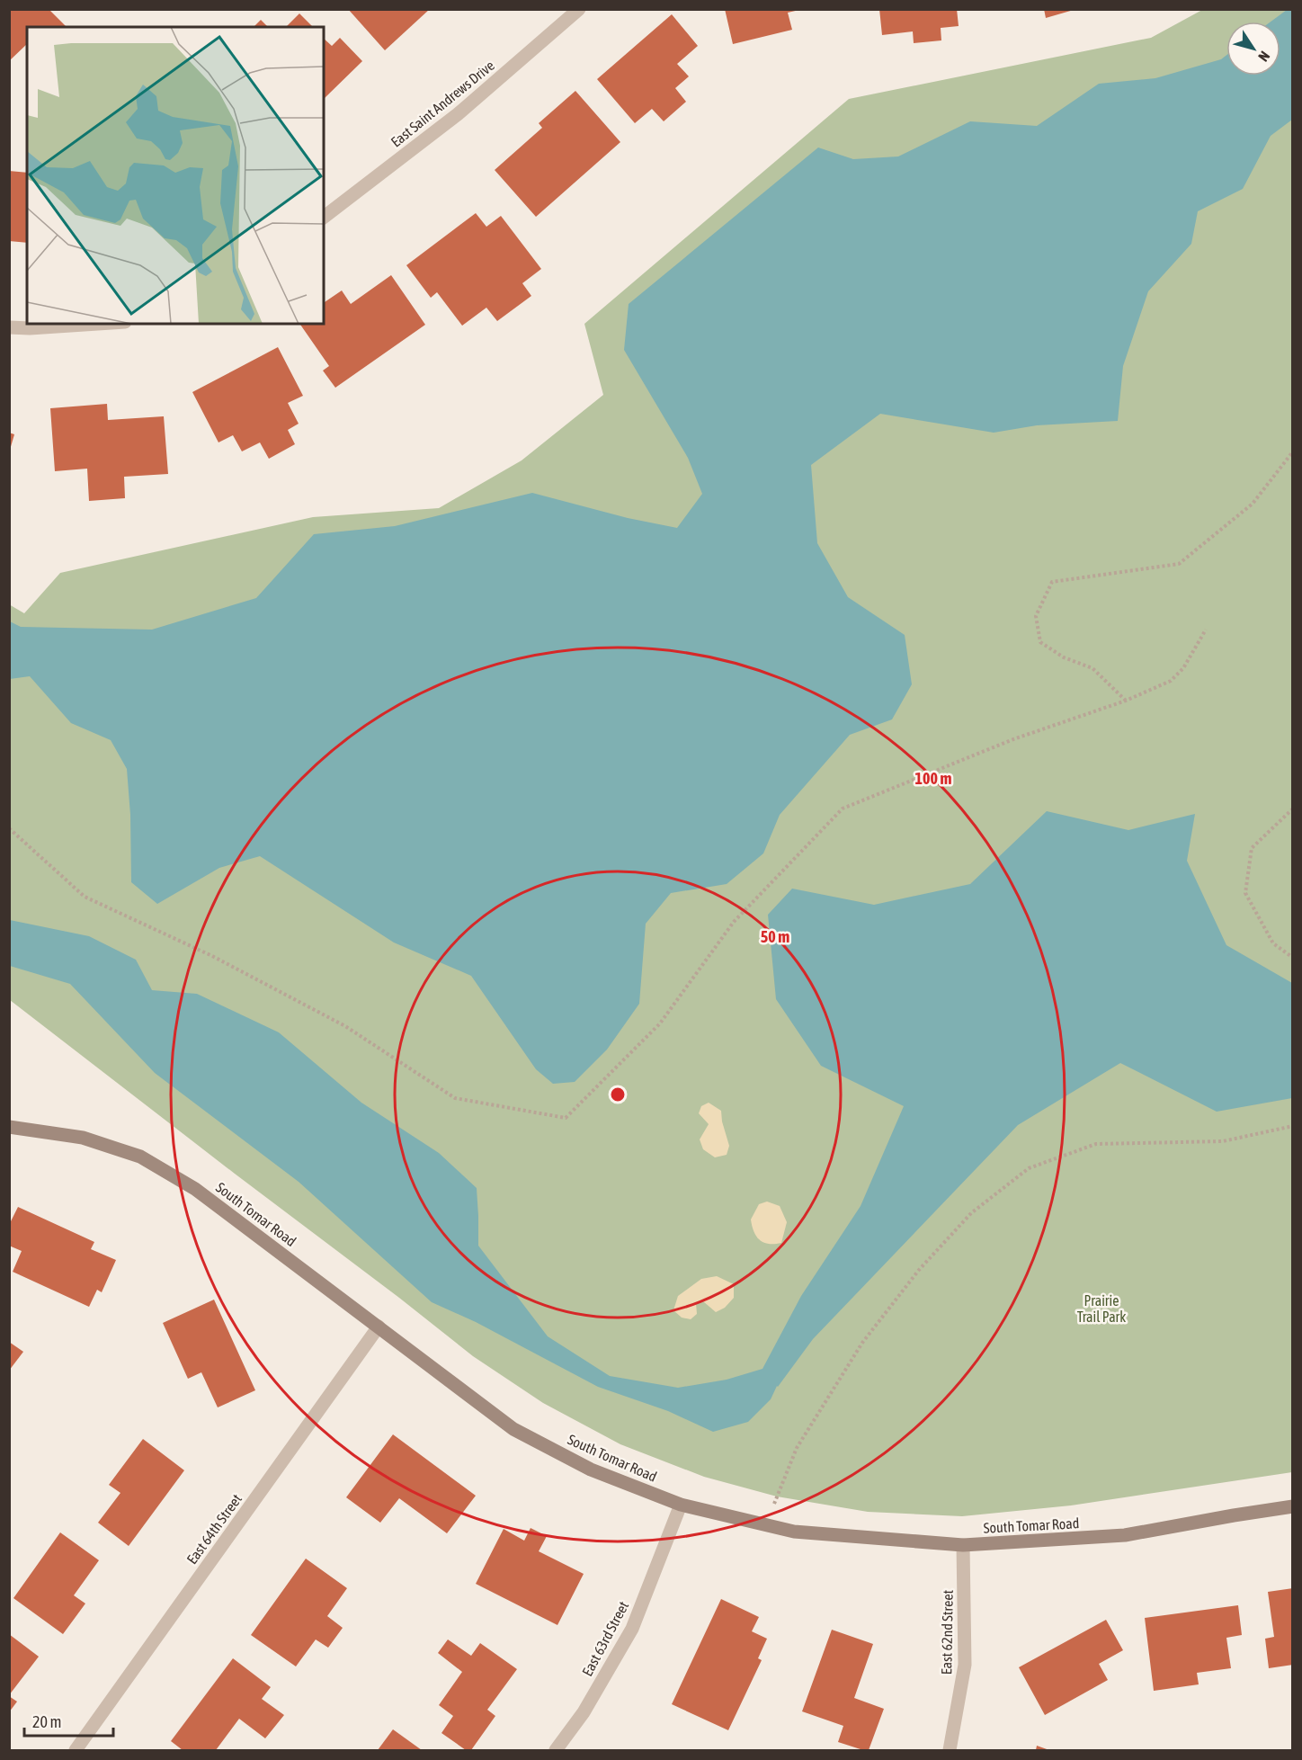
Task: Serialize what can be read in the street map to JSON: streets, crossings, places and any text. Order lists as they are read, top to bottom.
{
  "streets": {
    "street": [
      "East Saint Andrews Drive",
      "South Tomar Road",
      "East 64th Street",
      "East 62nd Street",
      "East 63rd Street"
    ]
  },
  "crossings": [
    ["South Tomar Road", "East 64th Street"],
    ["South Tomar Road", "East 62nd Street"],
    ["South Tomar Road", "East 63rd Street"]
  ],
  "parks": ["Prairie Trail Park"],
  "scale_bar": "20 m",
  "north": "bottom right",
  "rings": ["100 m", "50 m"]
}
